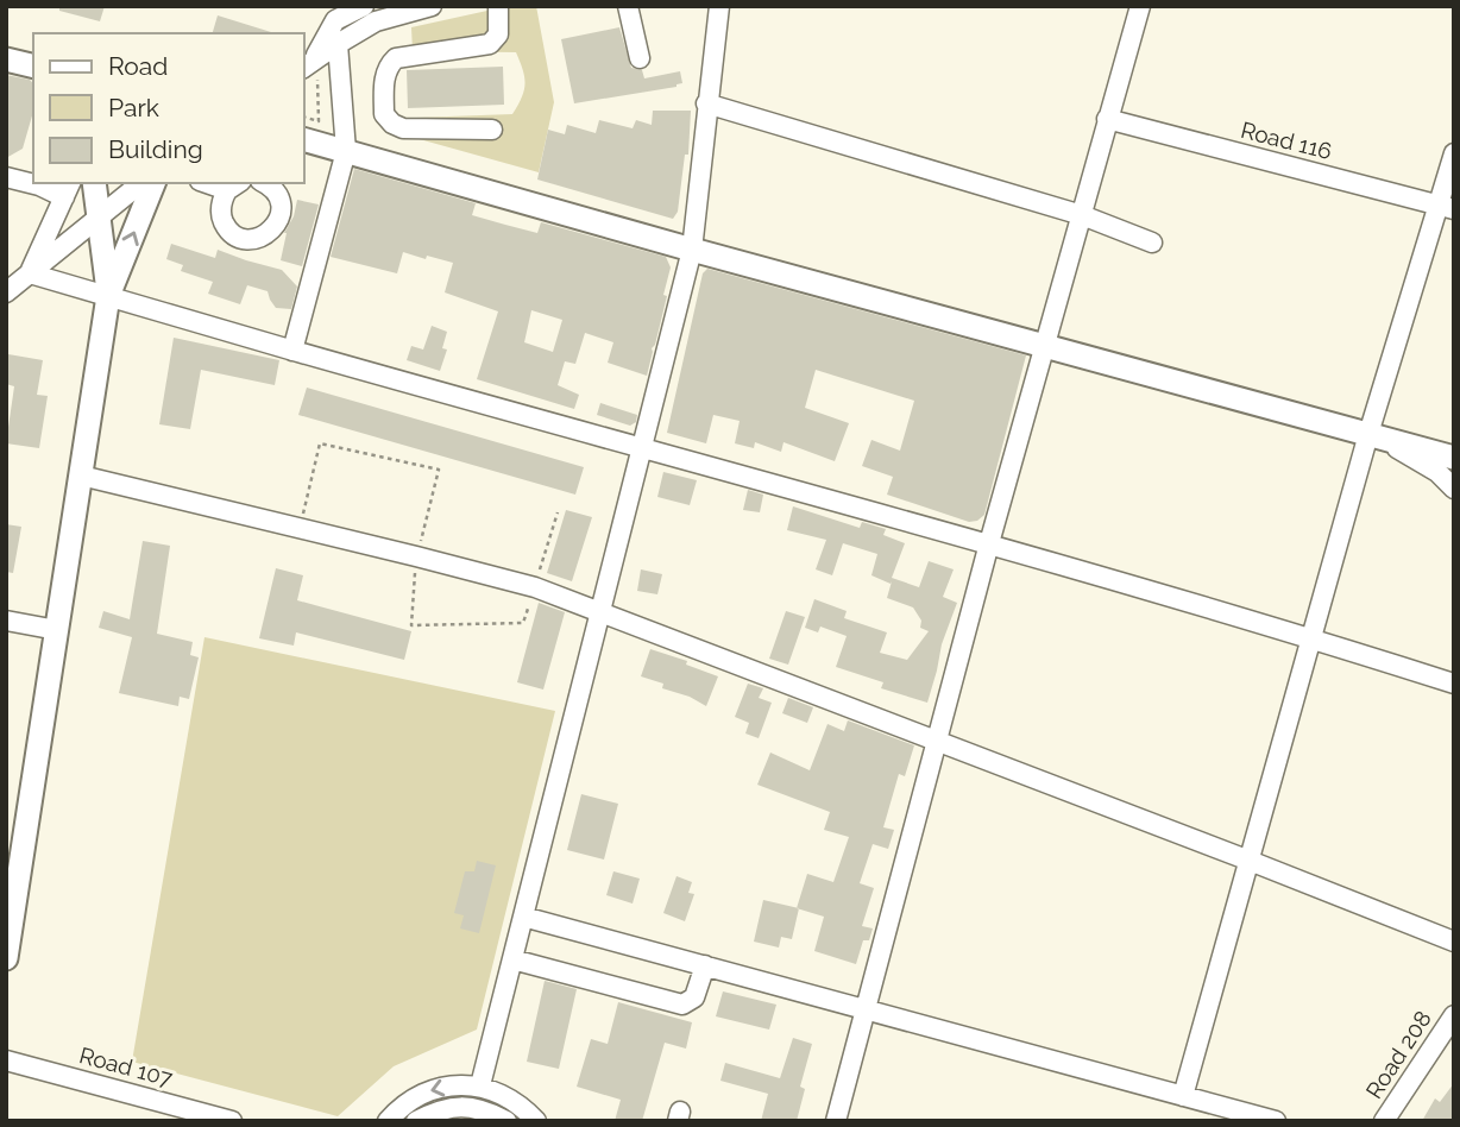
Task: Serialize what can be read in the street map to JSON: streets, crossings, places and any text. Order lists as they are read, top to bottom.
{
  "streets": {
    "street": ["Road 116", "Road 208", "Road 107"]
  },
  "legend": ["Road", "Park", "Building"]
}
